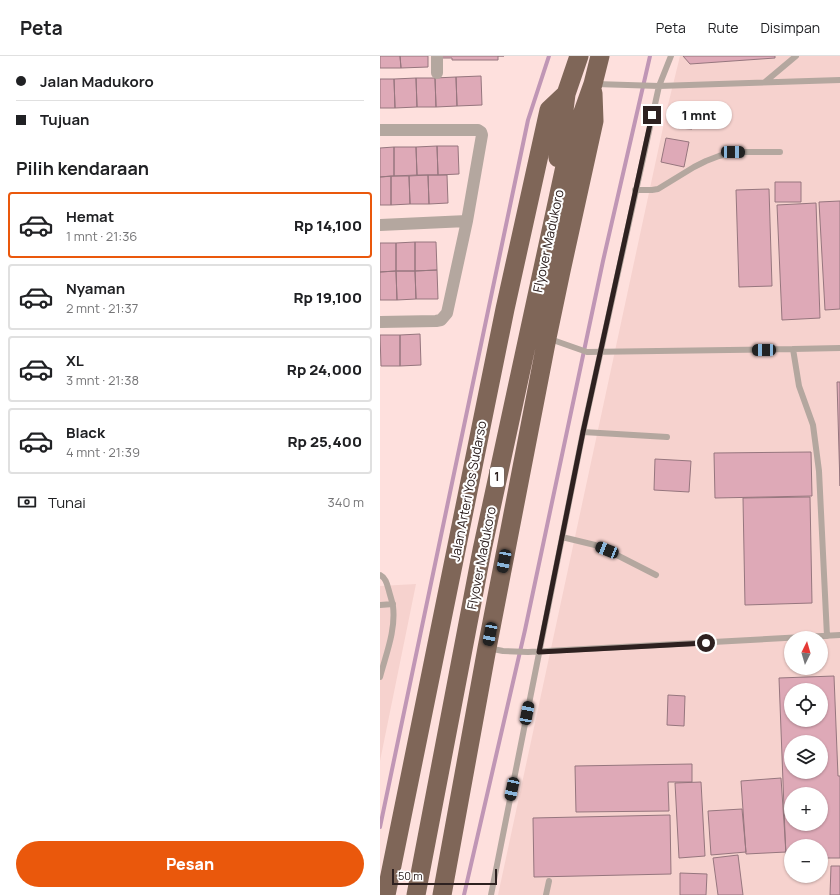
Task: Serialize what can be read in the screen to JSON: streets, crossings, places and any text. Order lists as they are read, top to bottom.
{
  "streets": {
    "highway": ["Flyover Madukoro", "1", "Jalan Arteri Yos Sudarso"]
  },
  "crossings": [
    ["Flyover Madukoro", "1"],
    ["Flyover Madukoro", "Jalan Arteri Yos Sudarso"],
    ["1", "Jalan Arteri Yos Sudarso"]
  ],
  "scale_bar": "50 m",
  "north": "top",
  "page": {
    "header": "Peta",
    "nav": ["Peta", "Rute", "Disimpan"],
    "banner": ["Jalan Madukoro", "Tujuan"],
    "bubble": "1 mnt",
    "heading": "Pilih kendaraan",
    "list": [
      {
        "name": "Hemat",
        "note": "1 mnt · 21:36",
        "value": "Rp 14,100"
      },
      {
        "name": "Nyaman",
        "note": "2 mnt · 21:37",
        "value": "Rp 19,100"
      },
      {
        "name": "XL",
        "note": "3 mnt · 21:38",
        "value": "Rp 24,000"
      },
      {
        "name": "Black",
        "note": "4 mnt · 21:39",
        "value": "Rp 25,400"
      }
    ],
    "pay": ["Tunai", "340 m"],
    "map_buttons": ["+", "−"],
    "buttons": "Pesan",
    "scale": "50 m"
  }
}
